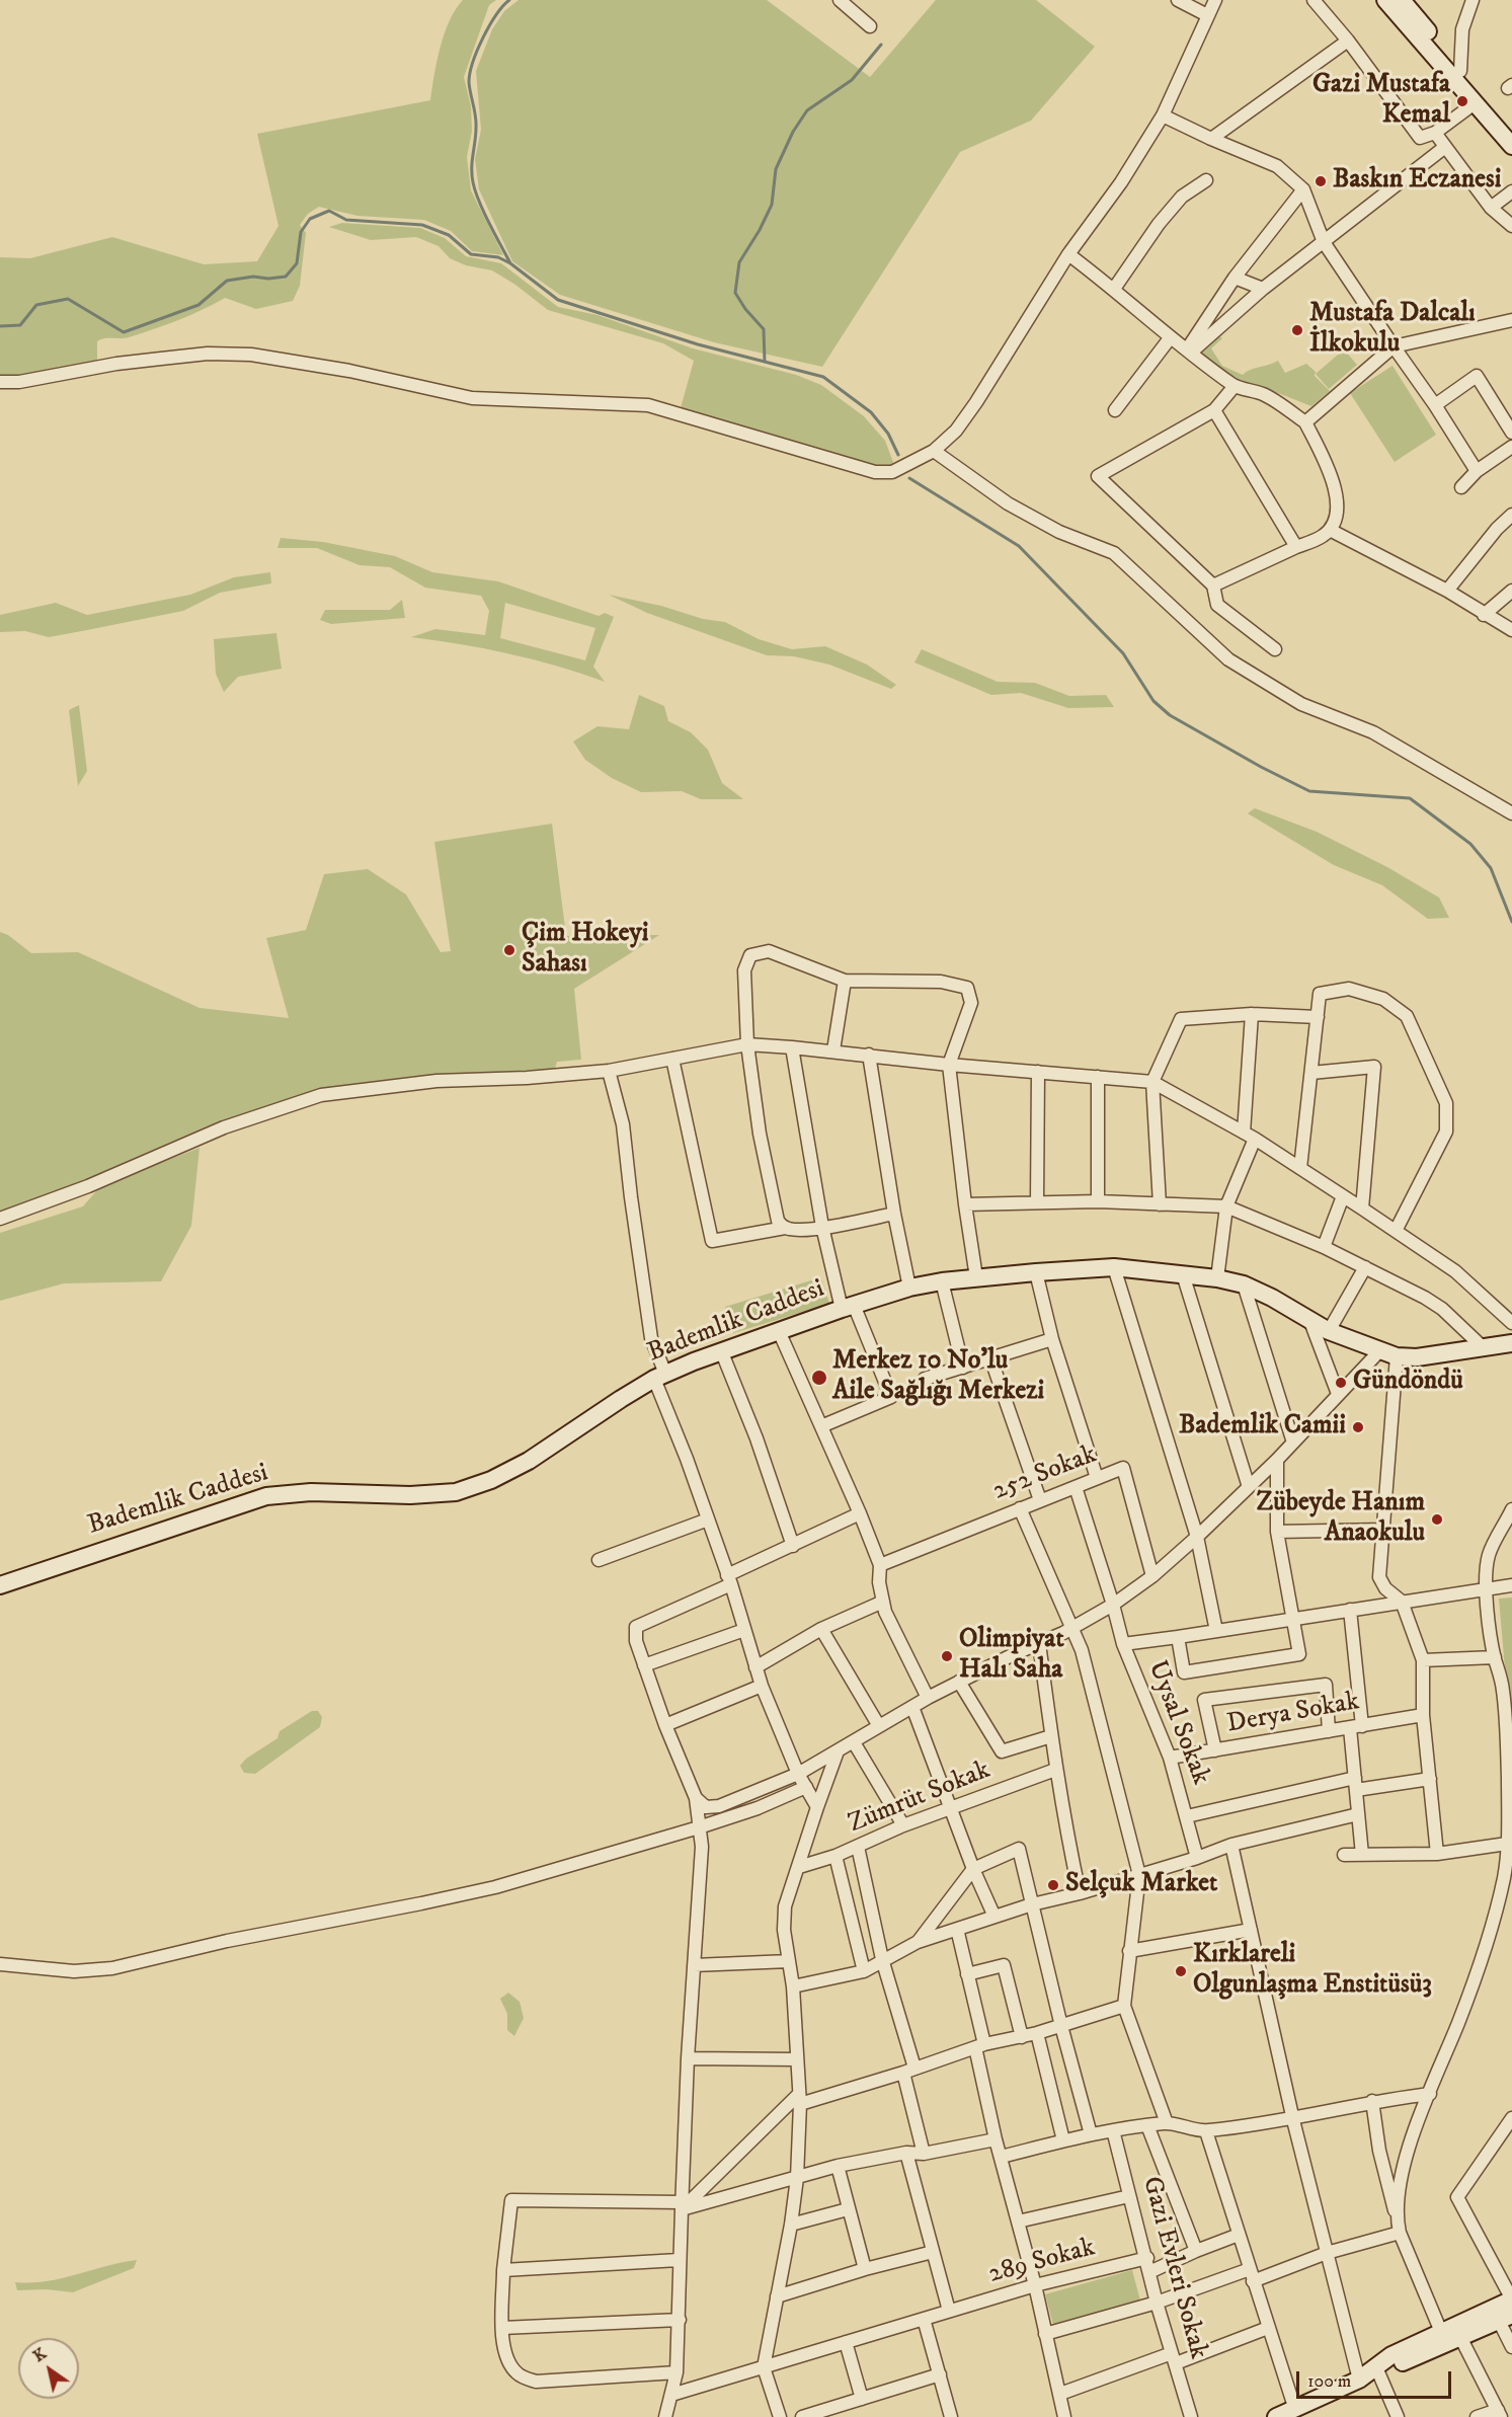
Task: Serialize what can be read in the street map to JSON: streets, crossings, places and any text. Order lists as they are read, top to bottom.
{
  "streets": {
    "street": [
      "Bademlik Caddesi",
      "252 Sokak",
      "Derya Sokak",
      "Uysal Sokak",
      "Zümrüt Sokak",
      "289 Sokak",
      "Gazi Evleri Sokak"
    ]
  },
  "crossings": [
    ["252 Sokak", "Uysal Sokak"],
    ["Derya Sokak", "Uysal Sokak"],
    ["289 Sokak", "Gazi Evleri Sokak"]
  ],
  "places": [
    "Gazi Mustafa Kemal",
    "Baskın Eczanesi",
    "Mustafa Dalcalı İlkokulu",
    "Çim Hokeyi Sahası",
    "Merkez 10 No'lu Aile Sağlığı Merkezi",
    "Gündöndü",
    "Bademlik Camii",
    "Zübeyde Hanım Anaokulu",
    "Olimpiyat Halı Saha",
    "Selçuk Market",
    "Kırklareli Olgunlaşma Enstitüsü3"
  ],
  "scale_bar": "100 m",
  "north": "top left"
}
